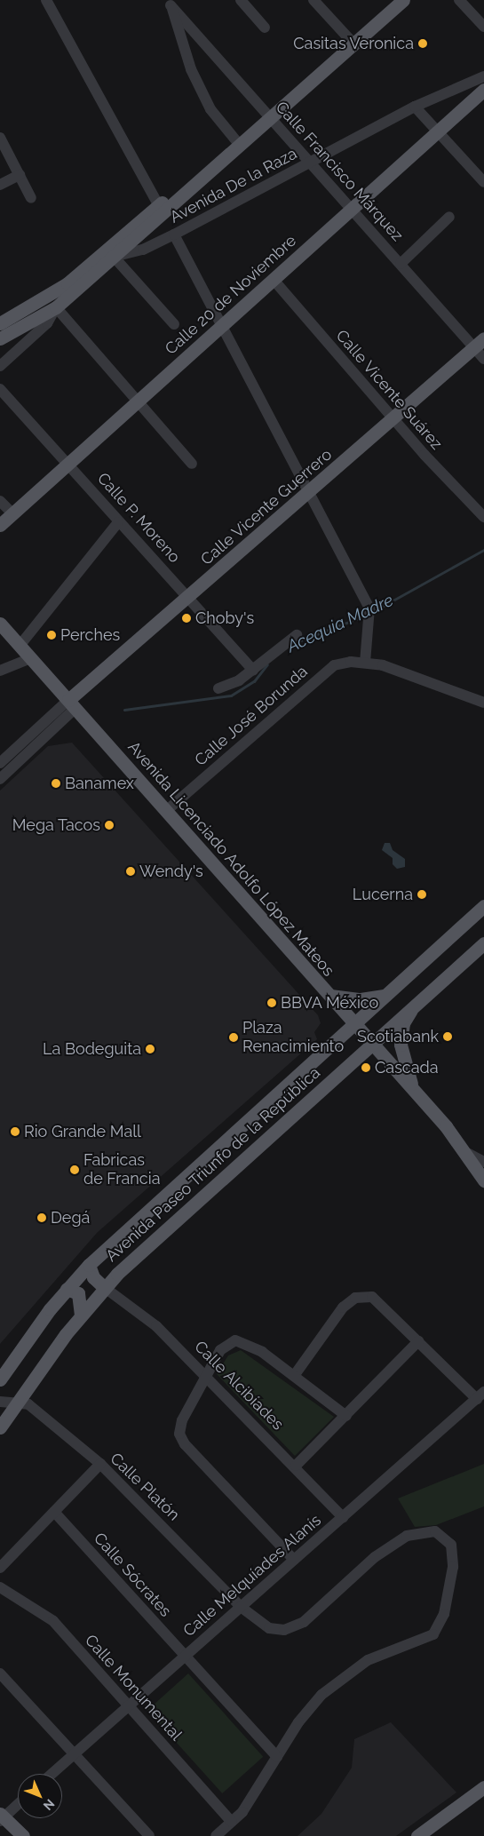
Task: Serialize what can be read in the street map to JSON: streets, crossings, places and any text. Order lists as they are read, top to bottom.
{
  "streets": {
    "main road": [
      "Avenida De la Raza",
      "Calle 20 de Noviembre",
      "Calle Vicente Guerrero",
      "Avenida Licenciado Adolfo López Mateos",
      "Avenida Paseo Triunfo de la República"
    ],
    "street": [
      "Calle Francisco Márquez",
      "Calle Vicente Suárez",
      "Calle P. Moreno",
      "Calle José Borunda",
      "Calle Alcibíades",
      "Calle Platón",
      "Calle Sócrates",
      "Calle Melquíades Alanís",
      "Calle Monumental"
    ]
  },
  "crossings": [
    ["Calle Francisco Márquez", "Avenida De la Raza"],
    ["Calle Francisco Márquez", "Calle 20 de Noviembre"],
    ["Calle Francisco Márquez", "Calle Vicente Guerrero"],
    ["Calle 20 de Noviembre", "Calle Vicente Suárez"],
    ["Calle 20 de Noviembre", "Calle P. Moreno"],
    ["Calle Vicente Suárez", "Calle Vicente Guerrero"],
    ["Calle Vicente Guerrero", "Calle P. Moreno"],
    ["Calle Vicente Guerrero", "Avenida Licenciado Adolfo López Mateos"],
    ["Calle José Borunda", "Avenida Licenciado Adolfo López Mateos"],
    ["Avenida Licenciado Adolfo López Mateos", "Avenida Paseo Triunfo de la República"],
    ["Avenida Paseo Triunfo de la República", "Calle Alcibíades"],
    ["Avenida Paseo Triunfo de la República", "Calle Platón"],
    ["Calle Alcibíades", "Calle Melquíades Alanís"],
    ["Calle Platón", "Calle Sócrates"],
    ["Calle Platón", "Calle Melquíades Alanís"],
    ["Calle Sócrates", "Calle Melquíades Alanís"],
    ["Calle Melquíades Alanís", "Calle Monumental"]
  ],
  "water": ["Acequia Madre"],
  "places": [
    "Casitas Veronica",
    "Choby's",
    "Perches",
    "Banamex",
    "Mega Tacos",
    "Wendy's",
    "Lucerna",
    "BBVA México",
    "Scotiabank",
    "Plaza Renacimiento",
    "La Bodeguita",
    "Cascada",
    "Rio Grande Mall",
    "Fabricas de Francia",
    "Degá"
  ],
  "north": "bottom right"
}
